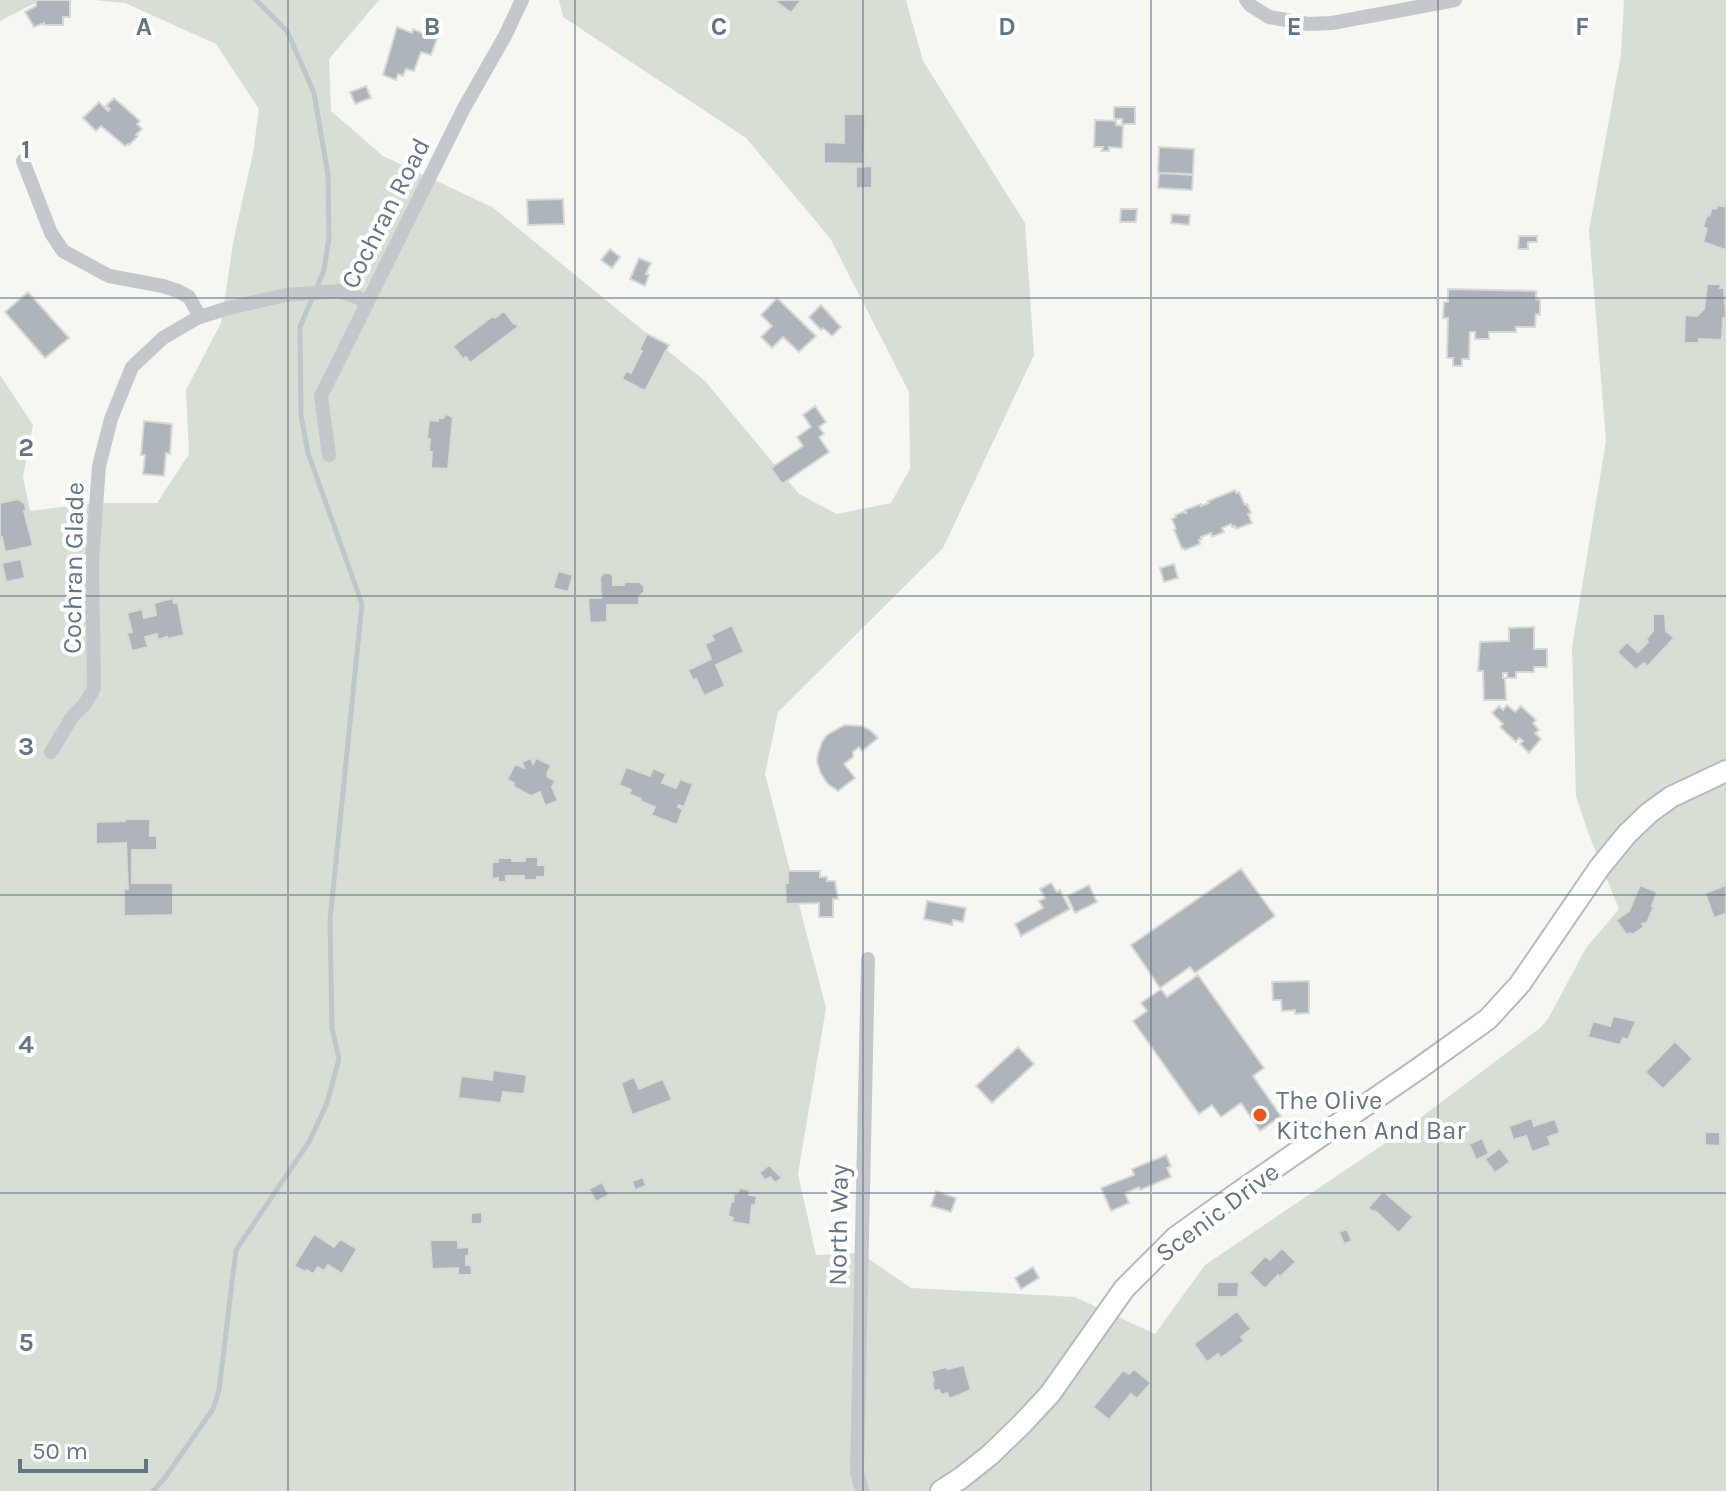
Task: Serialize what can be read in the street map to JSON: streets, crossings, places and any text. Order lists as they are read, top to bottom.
{
  "streets": {
    "street": [
      "Cochran Road",
      "Cochran Glade",
      "Scenic Drive",
      "North Way"
    ]
  },
  "crossings": [
    ["Cochran Road", "Cochran Glade"]
  ],
  "places": ["The Olive Kitchen And Bar"],
  "scale_bar": "50 m",
  "grid": {
    "columns": [
      "A",
      "B",
      "C",
      "D",
      "E",
      "F"
    ],
    "rows": [
      "1",
      "2",
      "3",
      "4",
      "5"
    ]
  }
}
